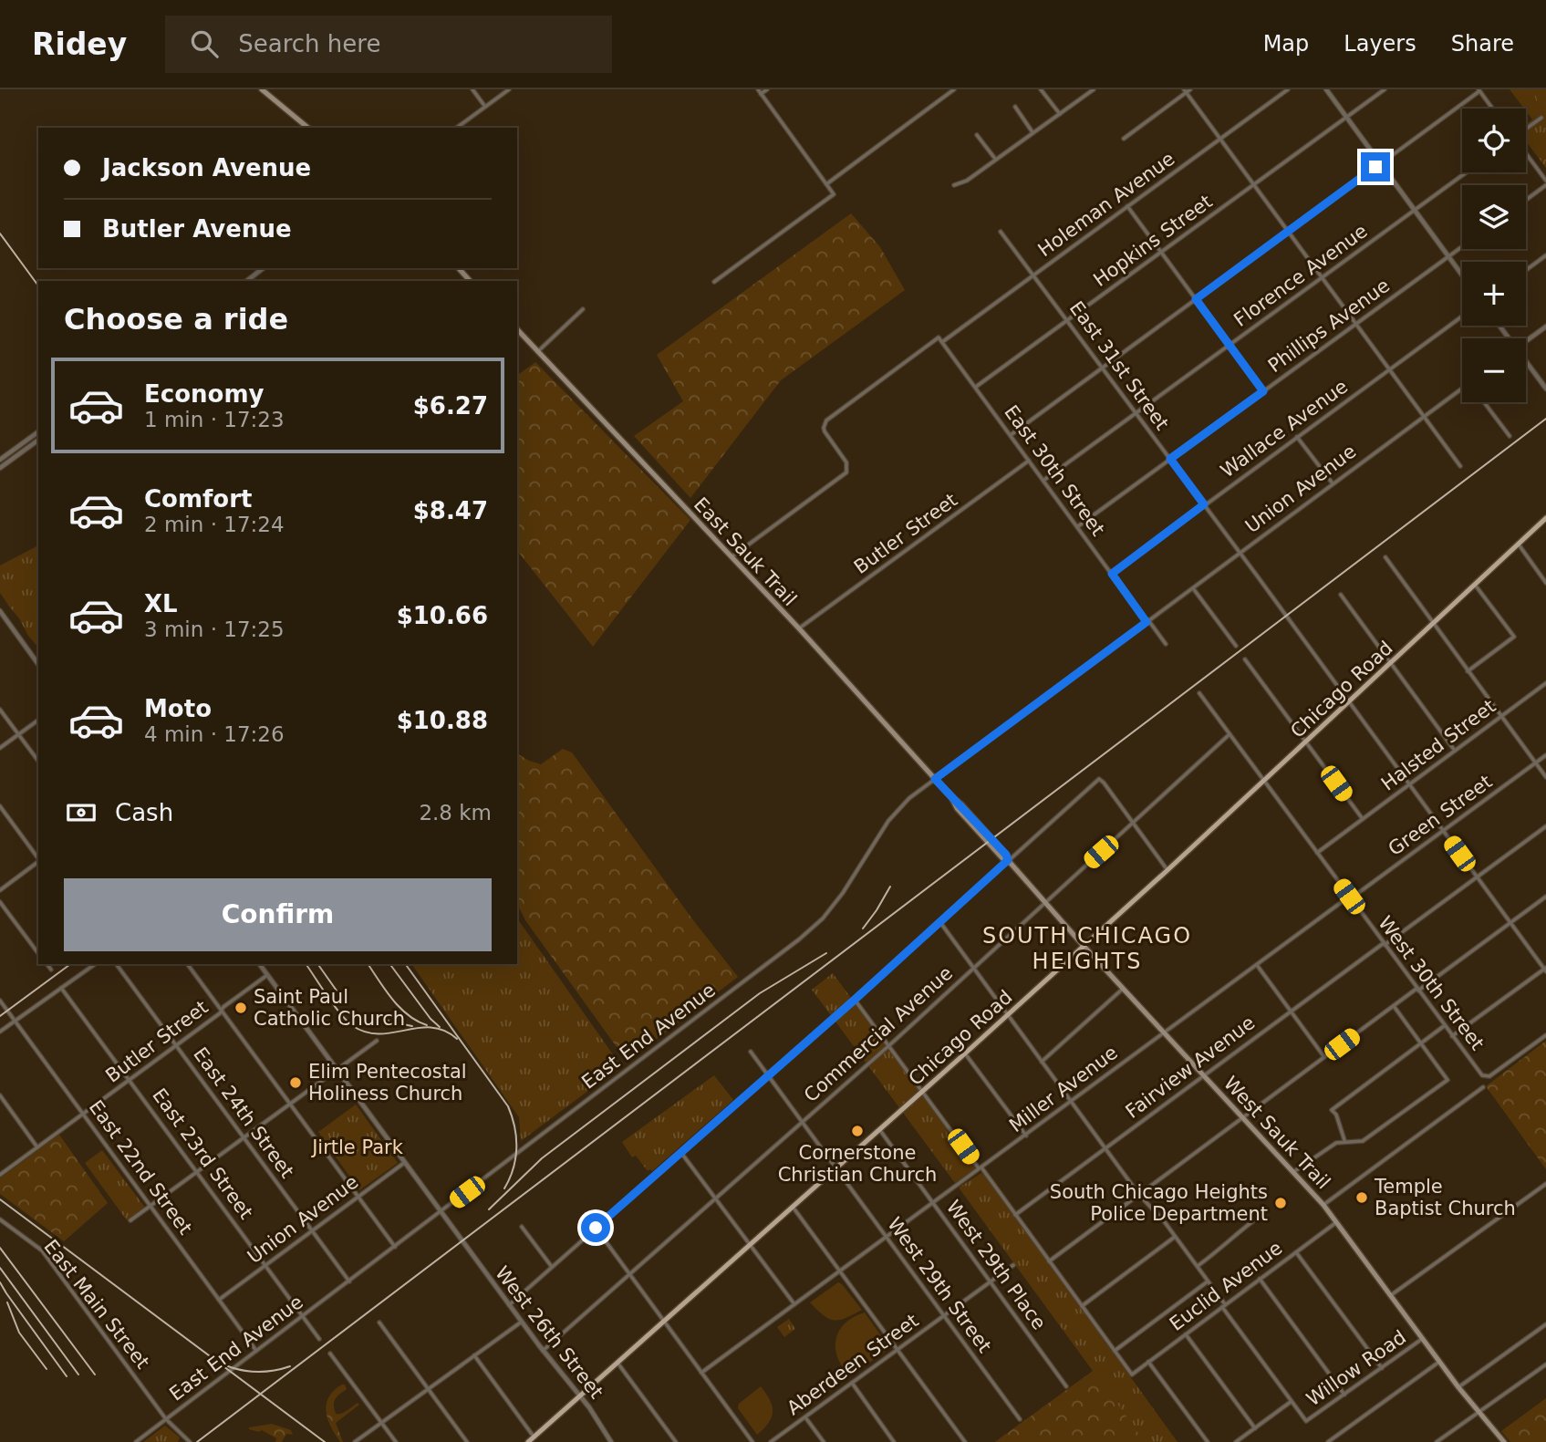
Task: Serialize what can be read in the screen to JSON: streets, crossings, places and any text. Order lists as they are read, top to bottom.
{
  "streets": {
    "main road": ["East Sauk Trail", "Chicago Road", "West Sauk Trail"],
    "street": [
      "Holeman Avenue",
      "Hopkins Street",
      "Florence Avenue",
      "Phillips Avenue",
      "East 31st Street",
      "Wallace Avenue",
      "East 30th Street",
      "Union Avenue",
      "Butler Street",
      "Halsted Street",
      "Green Street",
      "West 30th Street",
      "Commercial Avenue",
      "East End Avenue",
      "Fairview Avenue",
      "Miller Avenue",
      "East 24th Street",
      "East 23rd Street",
      "East 22nd Street",
      "West 29th Place",
      "West 29th Street",
      "Euclid Avenue",
      "East Main Street",
      "West 26th Street",
      "Aberdeen Street",
      "Willow Road"
    ]
  },
  "crossings": [
    ["Holeman Avenue", "East 31st Street"],
    ["Holeman Avenue", "East 30th Street"],
    ["Hopkins Street", "East 31st Street"],
    ["Hopkins Street", "East 30th Street"],
    ["Florence Avenue", "East 31st Street"],
    ["Florence Avenue", "East 30th Street"],
    ["Phillips Avenue", "East 31st Street"],
    ["Phillips Avenue", "East 30th Street"],
    ["East 31st Street", "Wallace Avenue"],
    ["East 31st Street", "Union Avenue"],
    ["East 31st Street", "Chicago Road"],
    ["East 31st Street", "Halsted Street"],
    ["East 31st Street", "Green Street"],
    ["East 31st Street", "Fairview Avenue"],
    ["Wallace Avenue", "East 30th Street"],
    ["East 30th Street", "Union Avenue"],
    ["East 30th Street", "Butler Street"],
    ["East 30th Street", "East Sauk Trail"],
    ["East 30th Street", "East End Avenue"],
    ["Union Avenue", "East End Avenue"],
    ["Union Avenue", "East 24th Street"],
    ["Union Avenue", "East 23rd Street"],
    ["Union Avenue", "East 22nd Street"],
    ["Union Avenue", "West 26th Street"],
    ["Butler Street", "East Sauk Trail"],
    ["Butler Street", "East 24th Street"],
    ["Butler Street", "East 23rd Street"],
    ["Butler Street", "East 22nd Street"],
    ["Butler Street", "West 26th Street"],
    ["East Sauk Trail", "East End Avenue"],
    ["East Sauk Trail", "West Sauk Trail"],
    ["Chicago Road", "West 30th Street"],
    ["Chicago Road", "West Sauk Trail"],
    ["Chicago Road", "West 29th Place"],
    ["Chicago Road", "West 29th Street"],
    ["Chicago Road", "West 26th Street"],
    ["Halsted Street", "West 30th Street"],
    ["Green Street", "West 30th Street"],
    ["Green Street", "Miller Avenue"],
    ["West 30th Street", "Fairview Avenue"],
    ["West 30th Street", "Miller Avenue"],
    ["Commercial Avenue", "West Sauk Trail"],
    ["Commercial Avenue", "West 29th Street"],
    ["Commercial Avenue", "West 26th Street"],
    ["East End Avenue", "East 24th Street"],
    ["East End Avenue", "East 23rd Street"],
    ["East End Avenue", "East 22nd Street"],
    ["East End Avenue", "East Main Street"],
    ["East End Avenue", "West 26th Street"],
    ["Fairview Avenue", "West Sauk Trail"],
    ["Miller Avenue", "West Sauk Trail"],
    ["Miller Avenue", "West 29th Place"],
    ["Miller Avenue", "West 29th Street"],
    ["West Sauk Trail", "Euclid Avenue"],
    ["West Sauk Trail", "Willow Road"],
    ["West 29th Place", "Aberdeen Street"],
    ["West 29th Street", "Aberdeen Street"]
  ],
  "districts": ["SOUTH CHICAGO HEIGHTS"],
  "parks": ["Jirtle Park"],
  "places": [
    "Saint Paul Catholic Church",
    "Elim Pentecostal Holiness Church",
    "Cornerstone Christian Church",
    "Temple Baptist Church",
    "South Chicago Heights Police Department"
  ],
  "page": {
    "header": "Ridey",
    "search": "Search here",
    "nav": ["Map", "Layers", "Share"],
    "map_buttons": ["+", "−"],
    "banner": ["Jackson Avenue", "Butler Avenue"],
    "heading": "Choose a ride",
    "list": [
      {
        "name": "Economy",
        "note": "1 min · 17:23",
        "value": "$6.27"
      },
      {
        "name": "Comfort",
        "note": "2 min · 17:24",
        "value": "$8.47"
      },
      {
        "name": "XL",
        "note": "3 min · 17:25",
        "value": "$10.66"
      },
      {
        "name": "Moto",
        "note": "4 min · 17:26",
        "value": "$10.88"
      }
    ],
    "pay": ["Cash", "2.8 km"],
    "buttons": "Confirm"
  }
}
